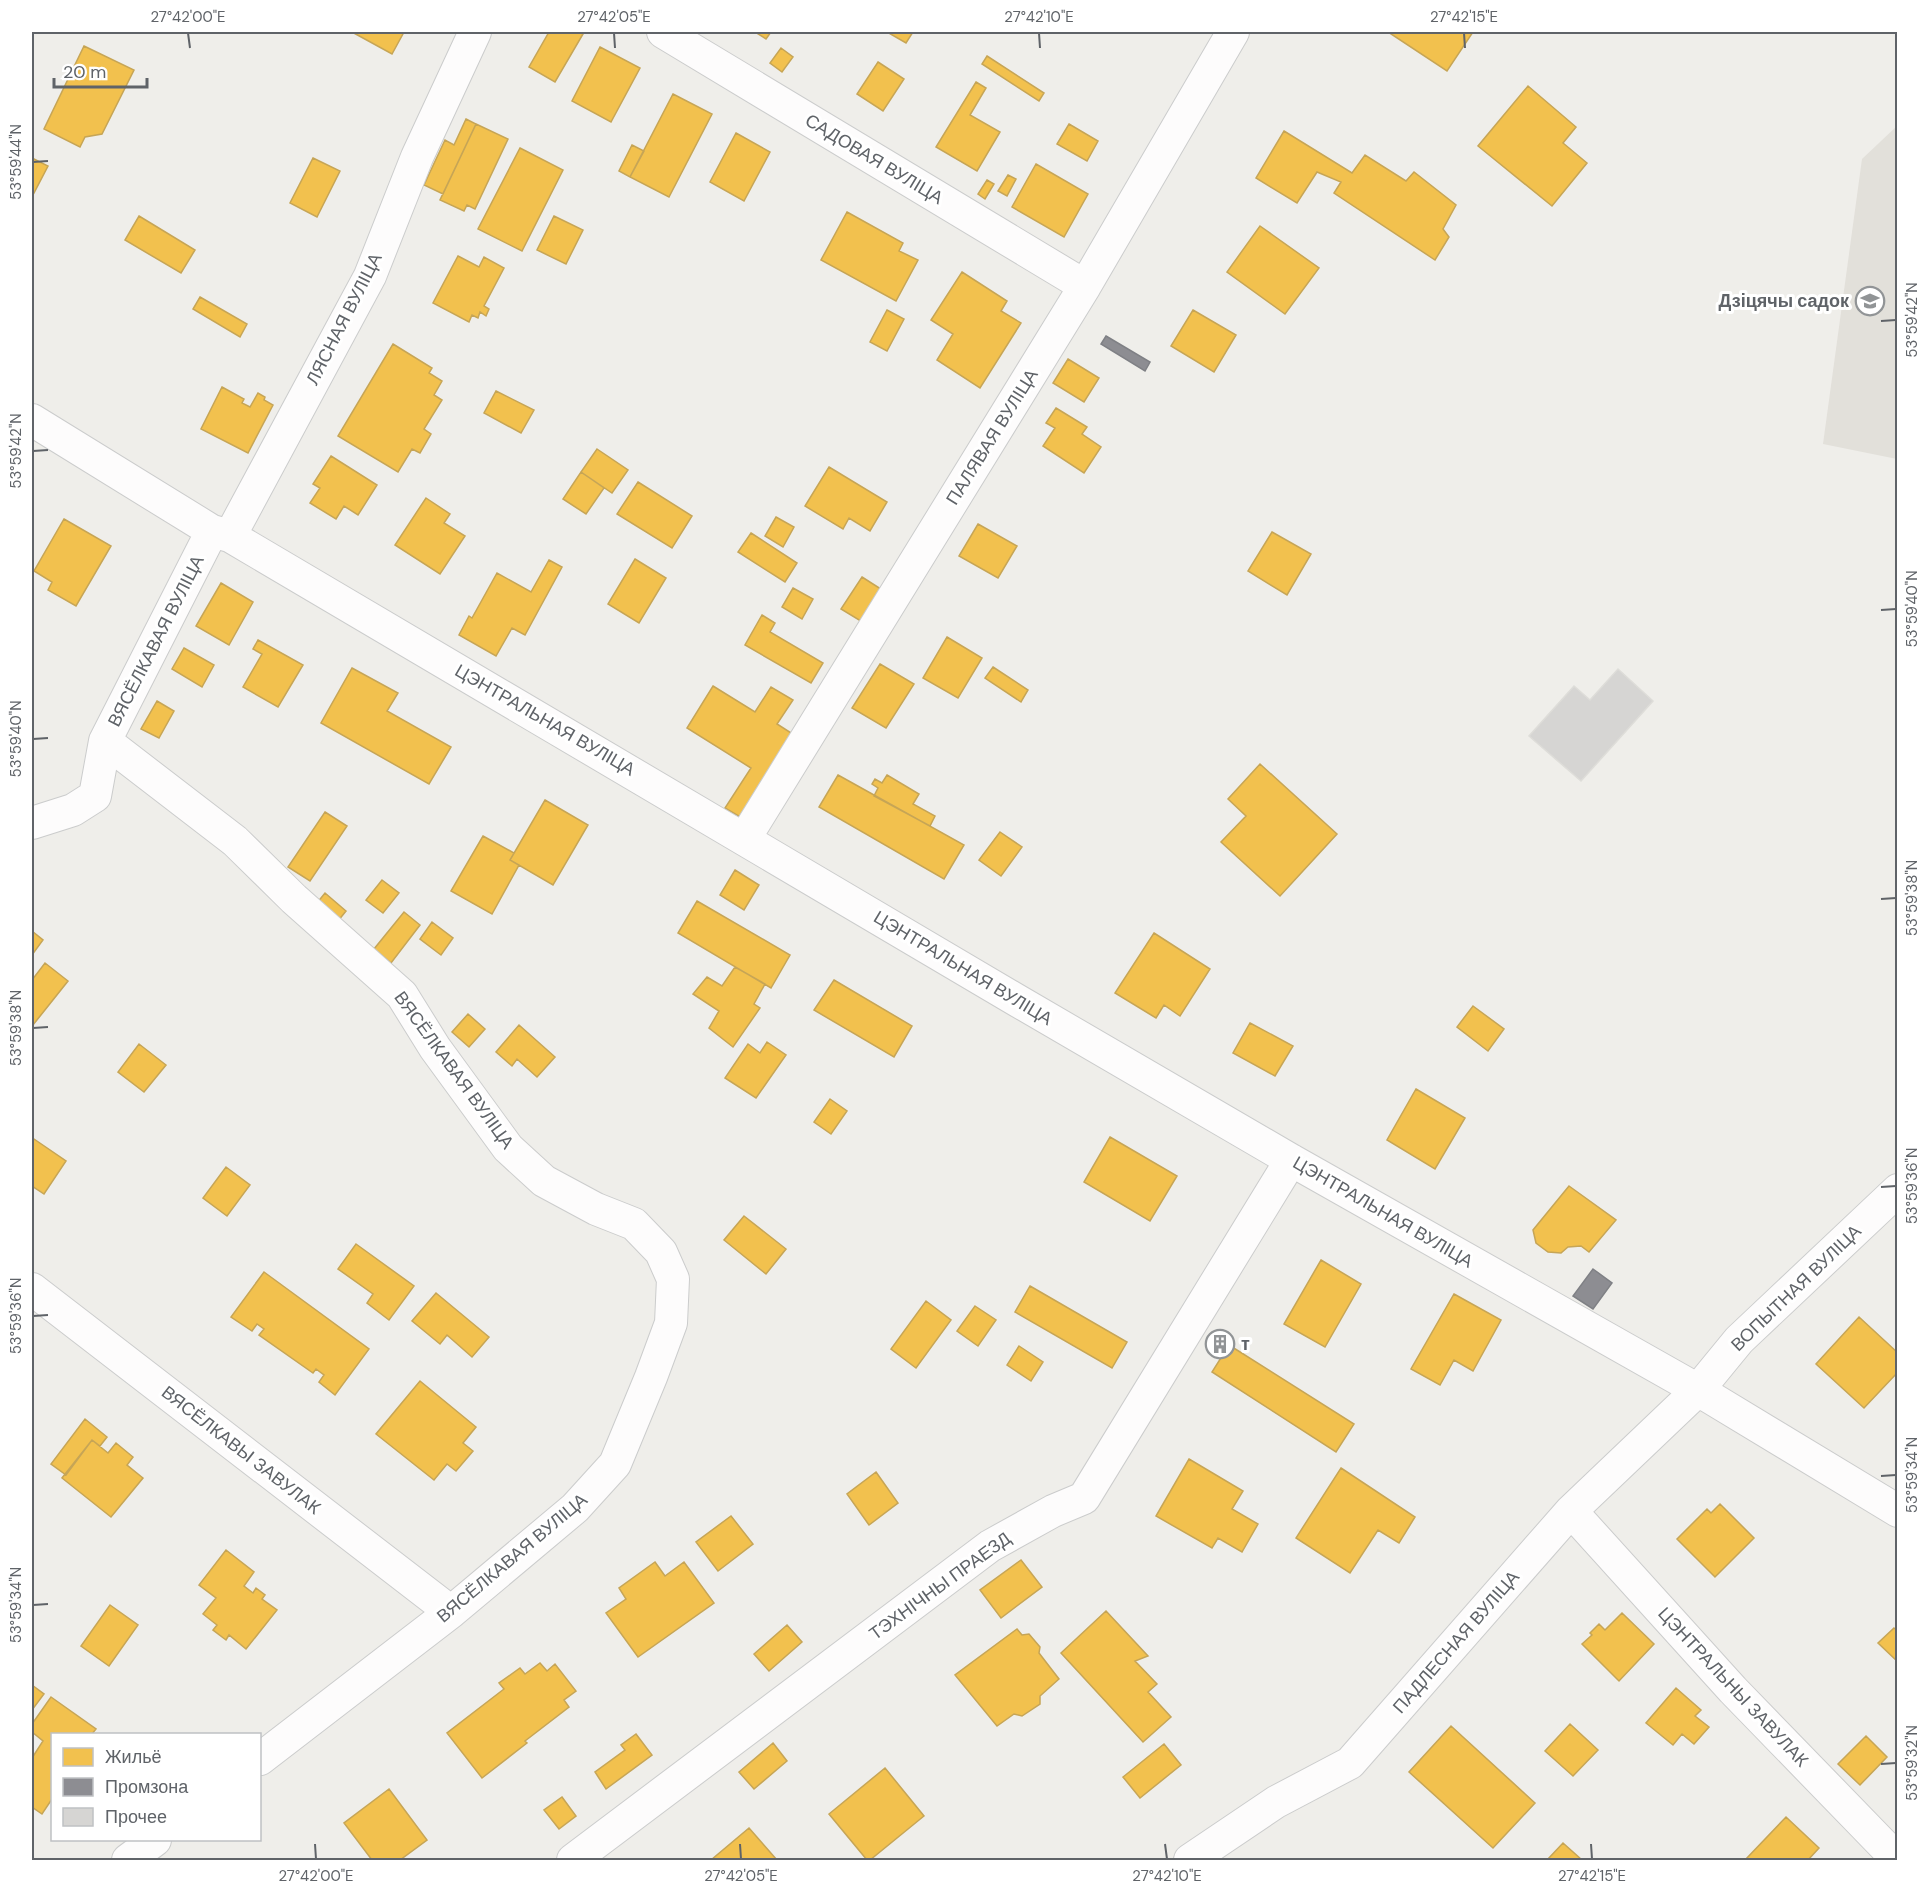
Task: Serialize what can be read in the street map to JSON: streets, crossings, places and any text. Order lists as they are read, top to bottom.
{
  "streets": {
    "street": [
      "САДОВАЯ ВУЛІЦА",
      "ЛЯСНАЯ ВУЛІЦА",
      "ПАЛЯВАЯ ВУЛІЦА",
      "ВЯСЁЛКАВАЯ ВУЛІЦА",
      "ЦЭНТРАЛЬНАЯ ВУЛІЦА",
      "ВОПЫТНАЯ ВУЛІЦА",
      "ВЯСЁЛКАВЫ ЗАВУЛАК",
      "ТЭХНІЧНЫ ПРАЕЗД",
      "ПАДЛЕСНАЯ ВУЛІЦА",
      "ЦЭНТРАЛЬНЫ ЗАВУЛАК"
    ]
  },
  "crossings": [
    ["САДОВАЯ ВУЛІЦА", "ПАЛЯВАЯ ВУЛІЦА"],
    ["ЛЯСНАЯ ВУЛІЦА", "ВЯСЁЛКАВАЯ ВУЛІЦА"],
    ["ЛЯСНАЯ ВУЛІЦА", "ЦЭНТРАЛЬНАЯ ВУЛІЦА"],
    ["ПАЛЯВАЯ ВУЛІЦА", "ЦЭНТРАЛЬНАЯ ВУЛІЦА"],
    ["ВЯСЁЛКАВАЯ ВУЛІЦА", "ЦЭНТРАЛЬНАЯ ВУЛІЦА"],
    ["ВЯСЁЛКАВАЯ ВУЛІЦА", "ВЯСЁЛКАВЫ ЗАВУЛАК"],
    ["ЦЭНТРАЛЬНАЯ ВУЛІЦА", "ВОПЫТНАЯ ВУЛІЦА"],
    ["ЦЭНТРАЛЬНАЯ ВУЛІЦА", "ТЭХНІЧНЫ ПРАЕЗД"],
    ["ЦЭНТРАЛЬНАЯ ВУЛІЦА", "ПАДЛЕСНАЯ ВУЛІЦА"],
    ["ВОПЫТНАЯ ВУЛІЦА", "ПАДЛЕСНАЯ ВУЛІЦА"],
    ["ПАДЛЕСНАЯ ВУЛІЦА", "ЦЭНТРАЛЬНЫ ЗАВУЛАК"]
  ],
  "places": {
    "school or university": ["Дзіцячы садок"],
    "building": ["т"]
  },
  "legend": ["Жильё", "Промзона", "Прочее"],
  "scale_bar": "20 m",
  "coordinates": [
    "27°42'00\"E",
    "27°42'05\"E",
    "27°42'10\"E",
    "27°42'15\"E",
    "53°59'44\"N",
    "53°59'42\"N",
    "53°59'40\"N",
    "53°59'38\"N",
    "53°59'36\"N",
    "53°59'34\"N",
    "53°59'32\"N"
  ]
}
